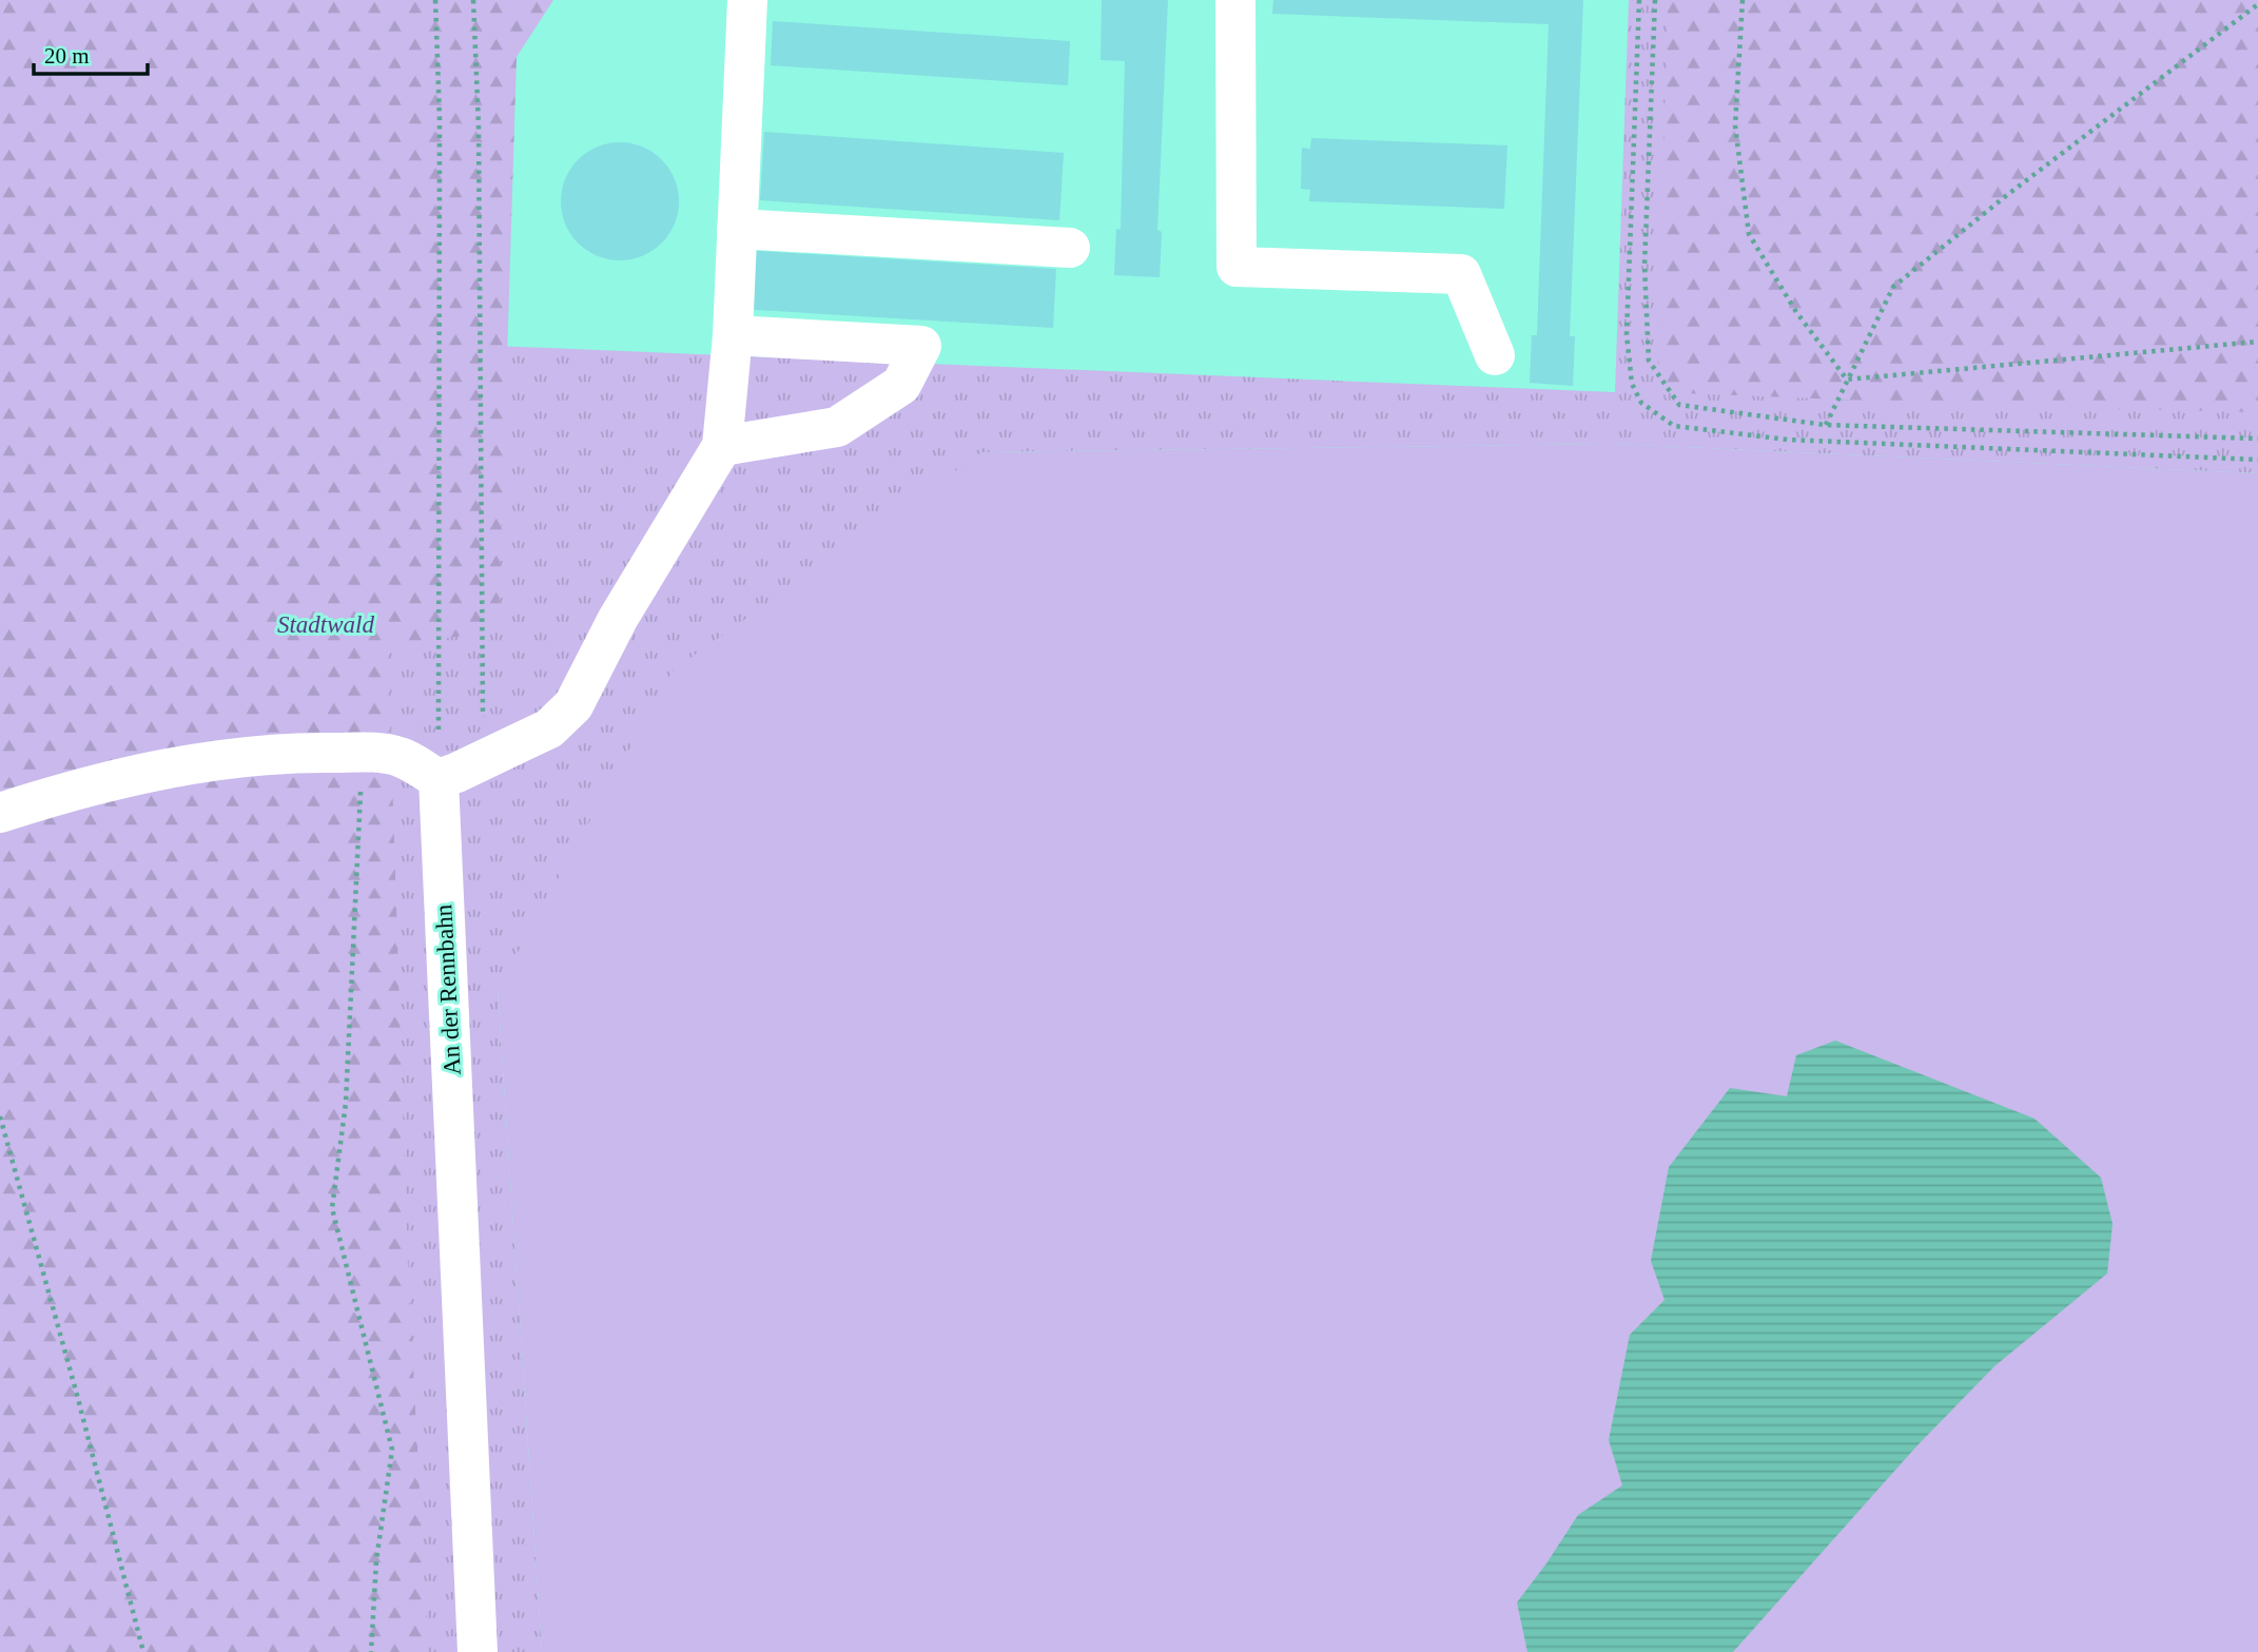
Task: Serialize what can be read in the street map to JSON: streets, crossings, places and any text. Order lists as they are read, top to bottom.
{
  "streets": {
    "street": ["An der Rennbahn"]
  },
  "parks": ["Stadtwald"],
  "scale_bar": "20 m"
}
